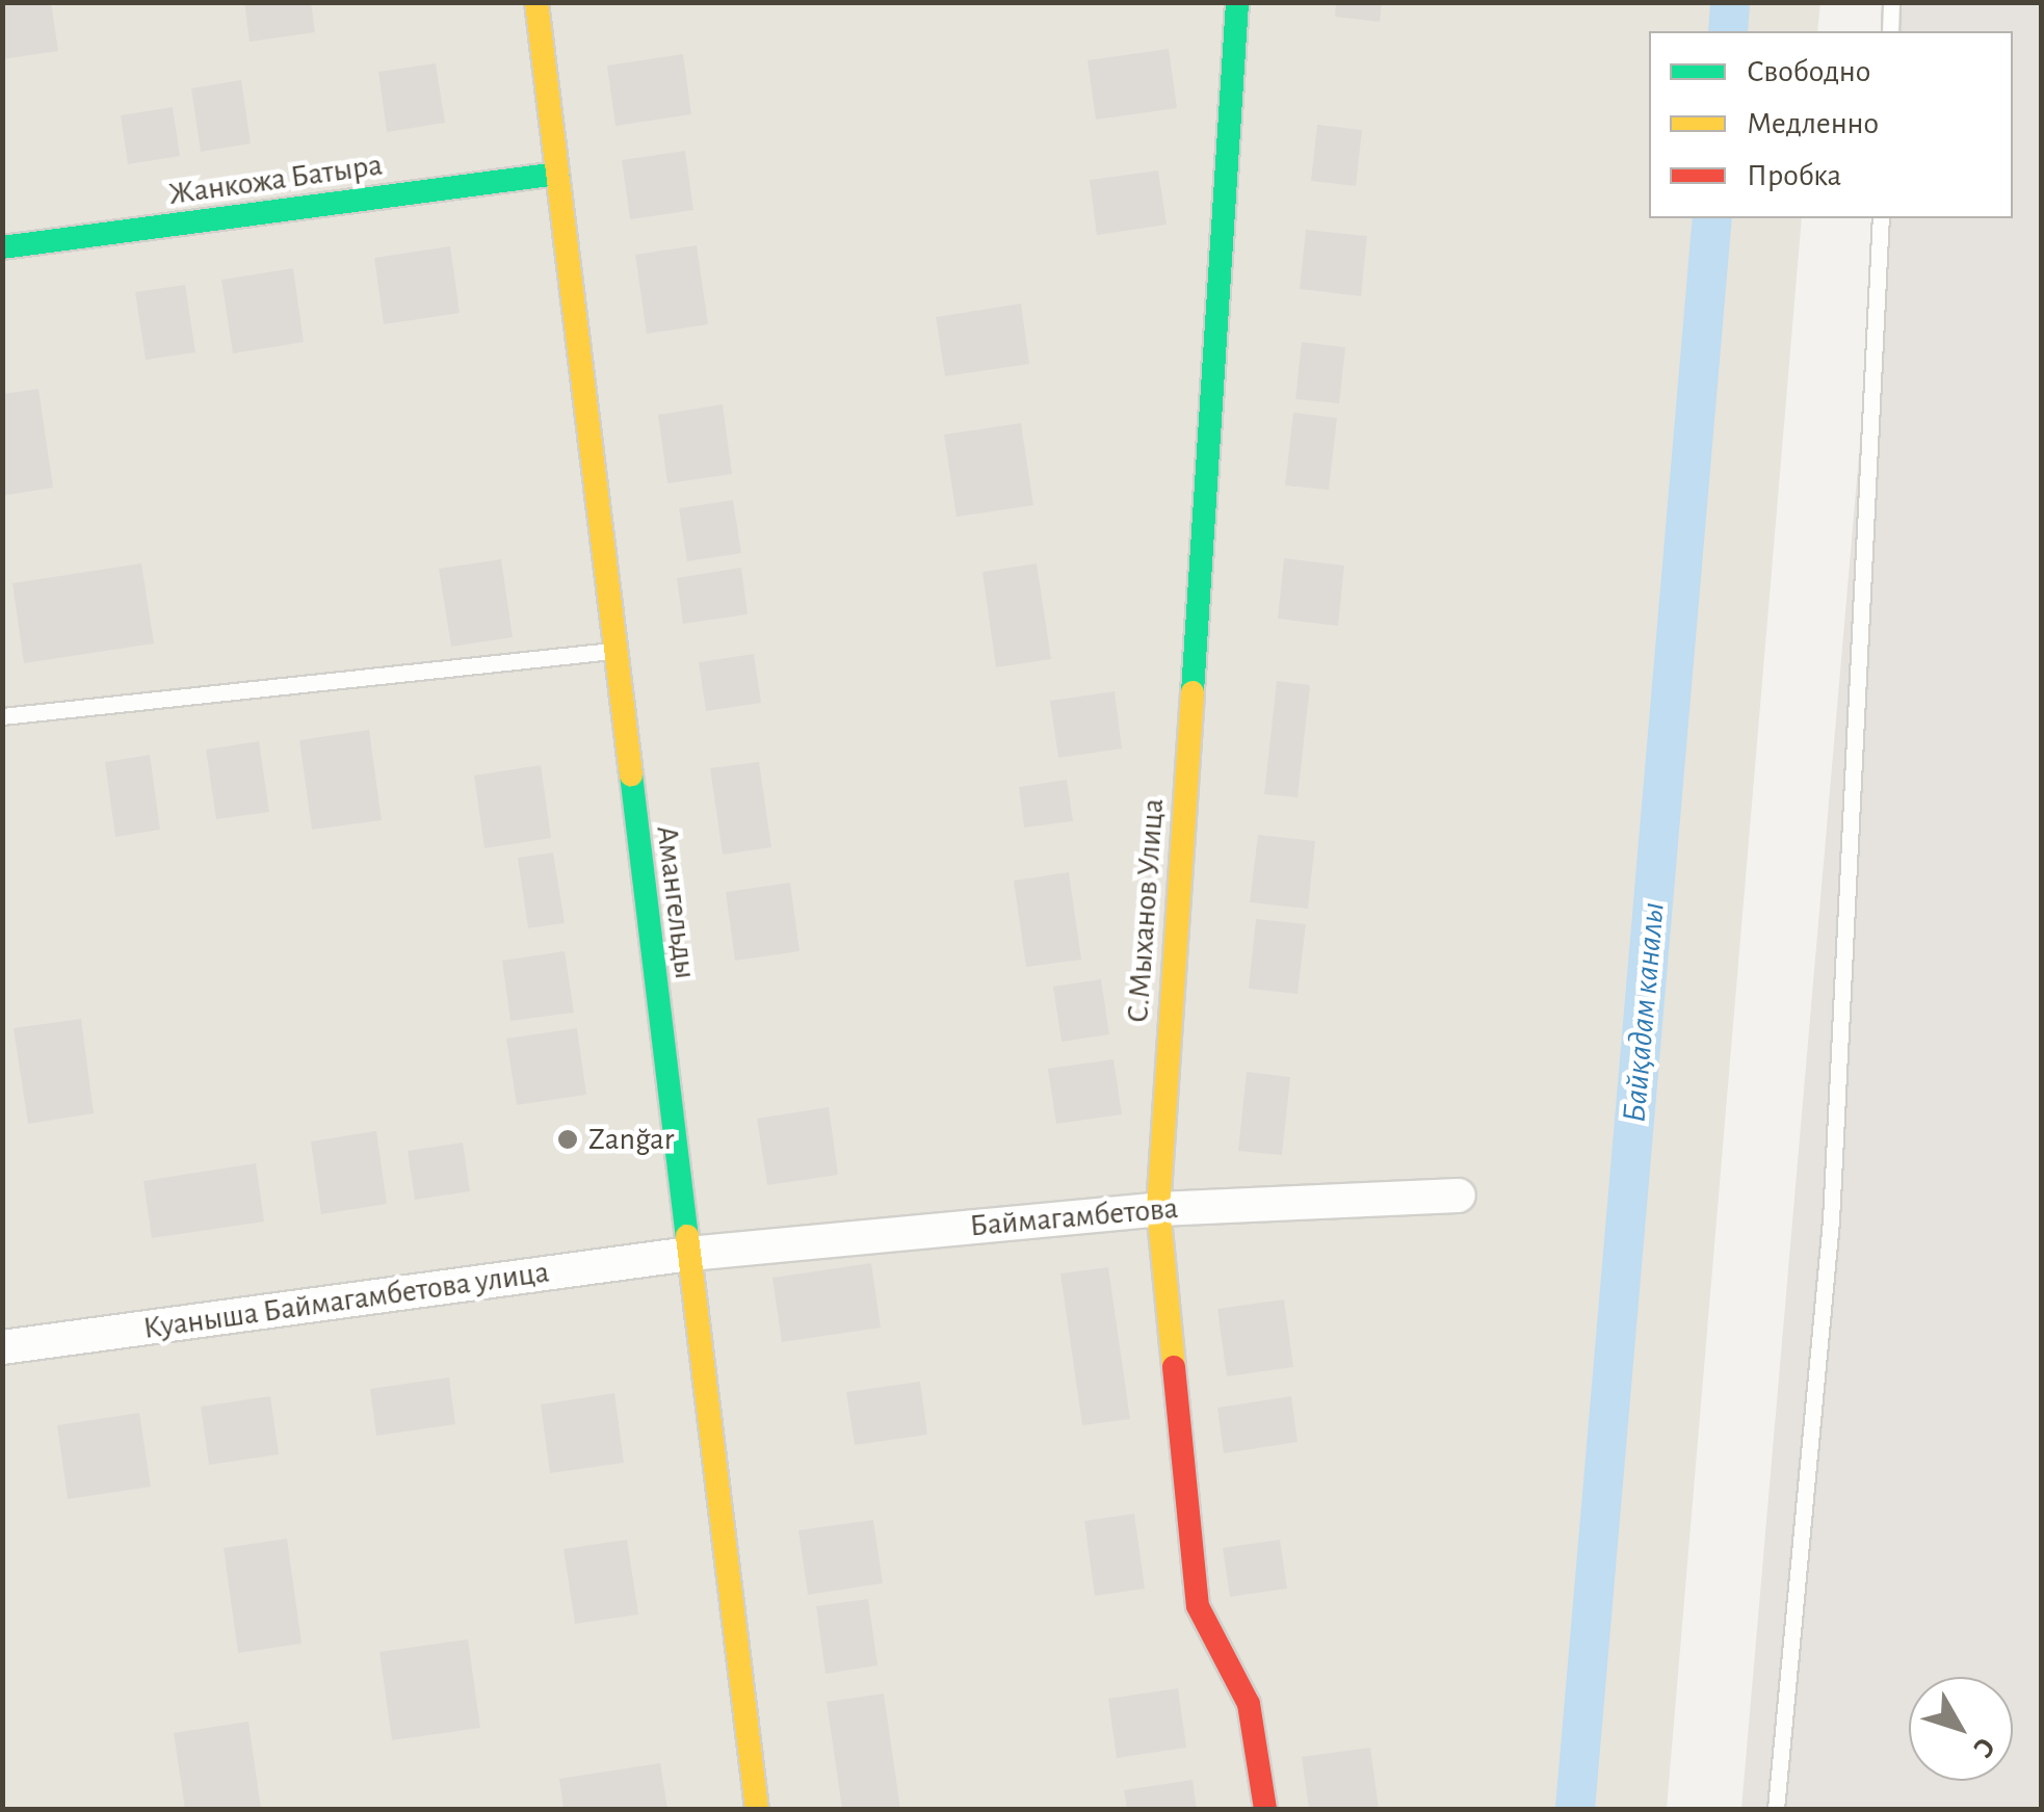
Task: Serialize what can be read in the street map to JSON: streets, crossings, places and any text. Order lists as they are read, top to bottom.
{
  "streets": {
    "street": [
      "Жанкожа Батыра",
      "Амангельды",
      "С.Мыханов Улица",
      "Баймагамбетова",
      "Куаныша Баймагамбетова улица"
    ]
  },
  "crossings": [
    ["Жанкожа Батыра", "Амангельды"],
    ["Амангельды", "Баймагамбетова"],
    ["Амангельды", "Куаныша Баймагамбетова улица"],
    ["С.Мыханов Улица", "Баймагамбетова"],
    ["Баймагамбетова", "Куаныша Баймагамбетова улица"]
  ],
  "water": ["Байқадам каналы"],
  "places": ["Zanğar"],
  "legend": ["Свободно", "Медленно", "Пробка"],
  "north": "bottom right"
}
